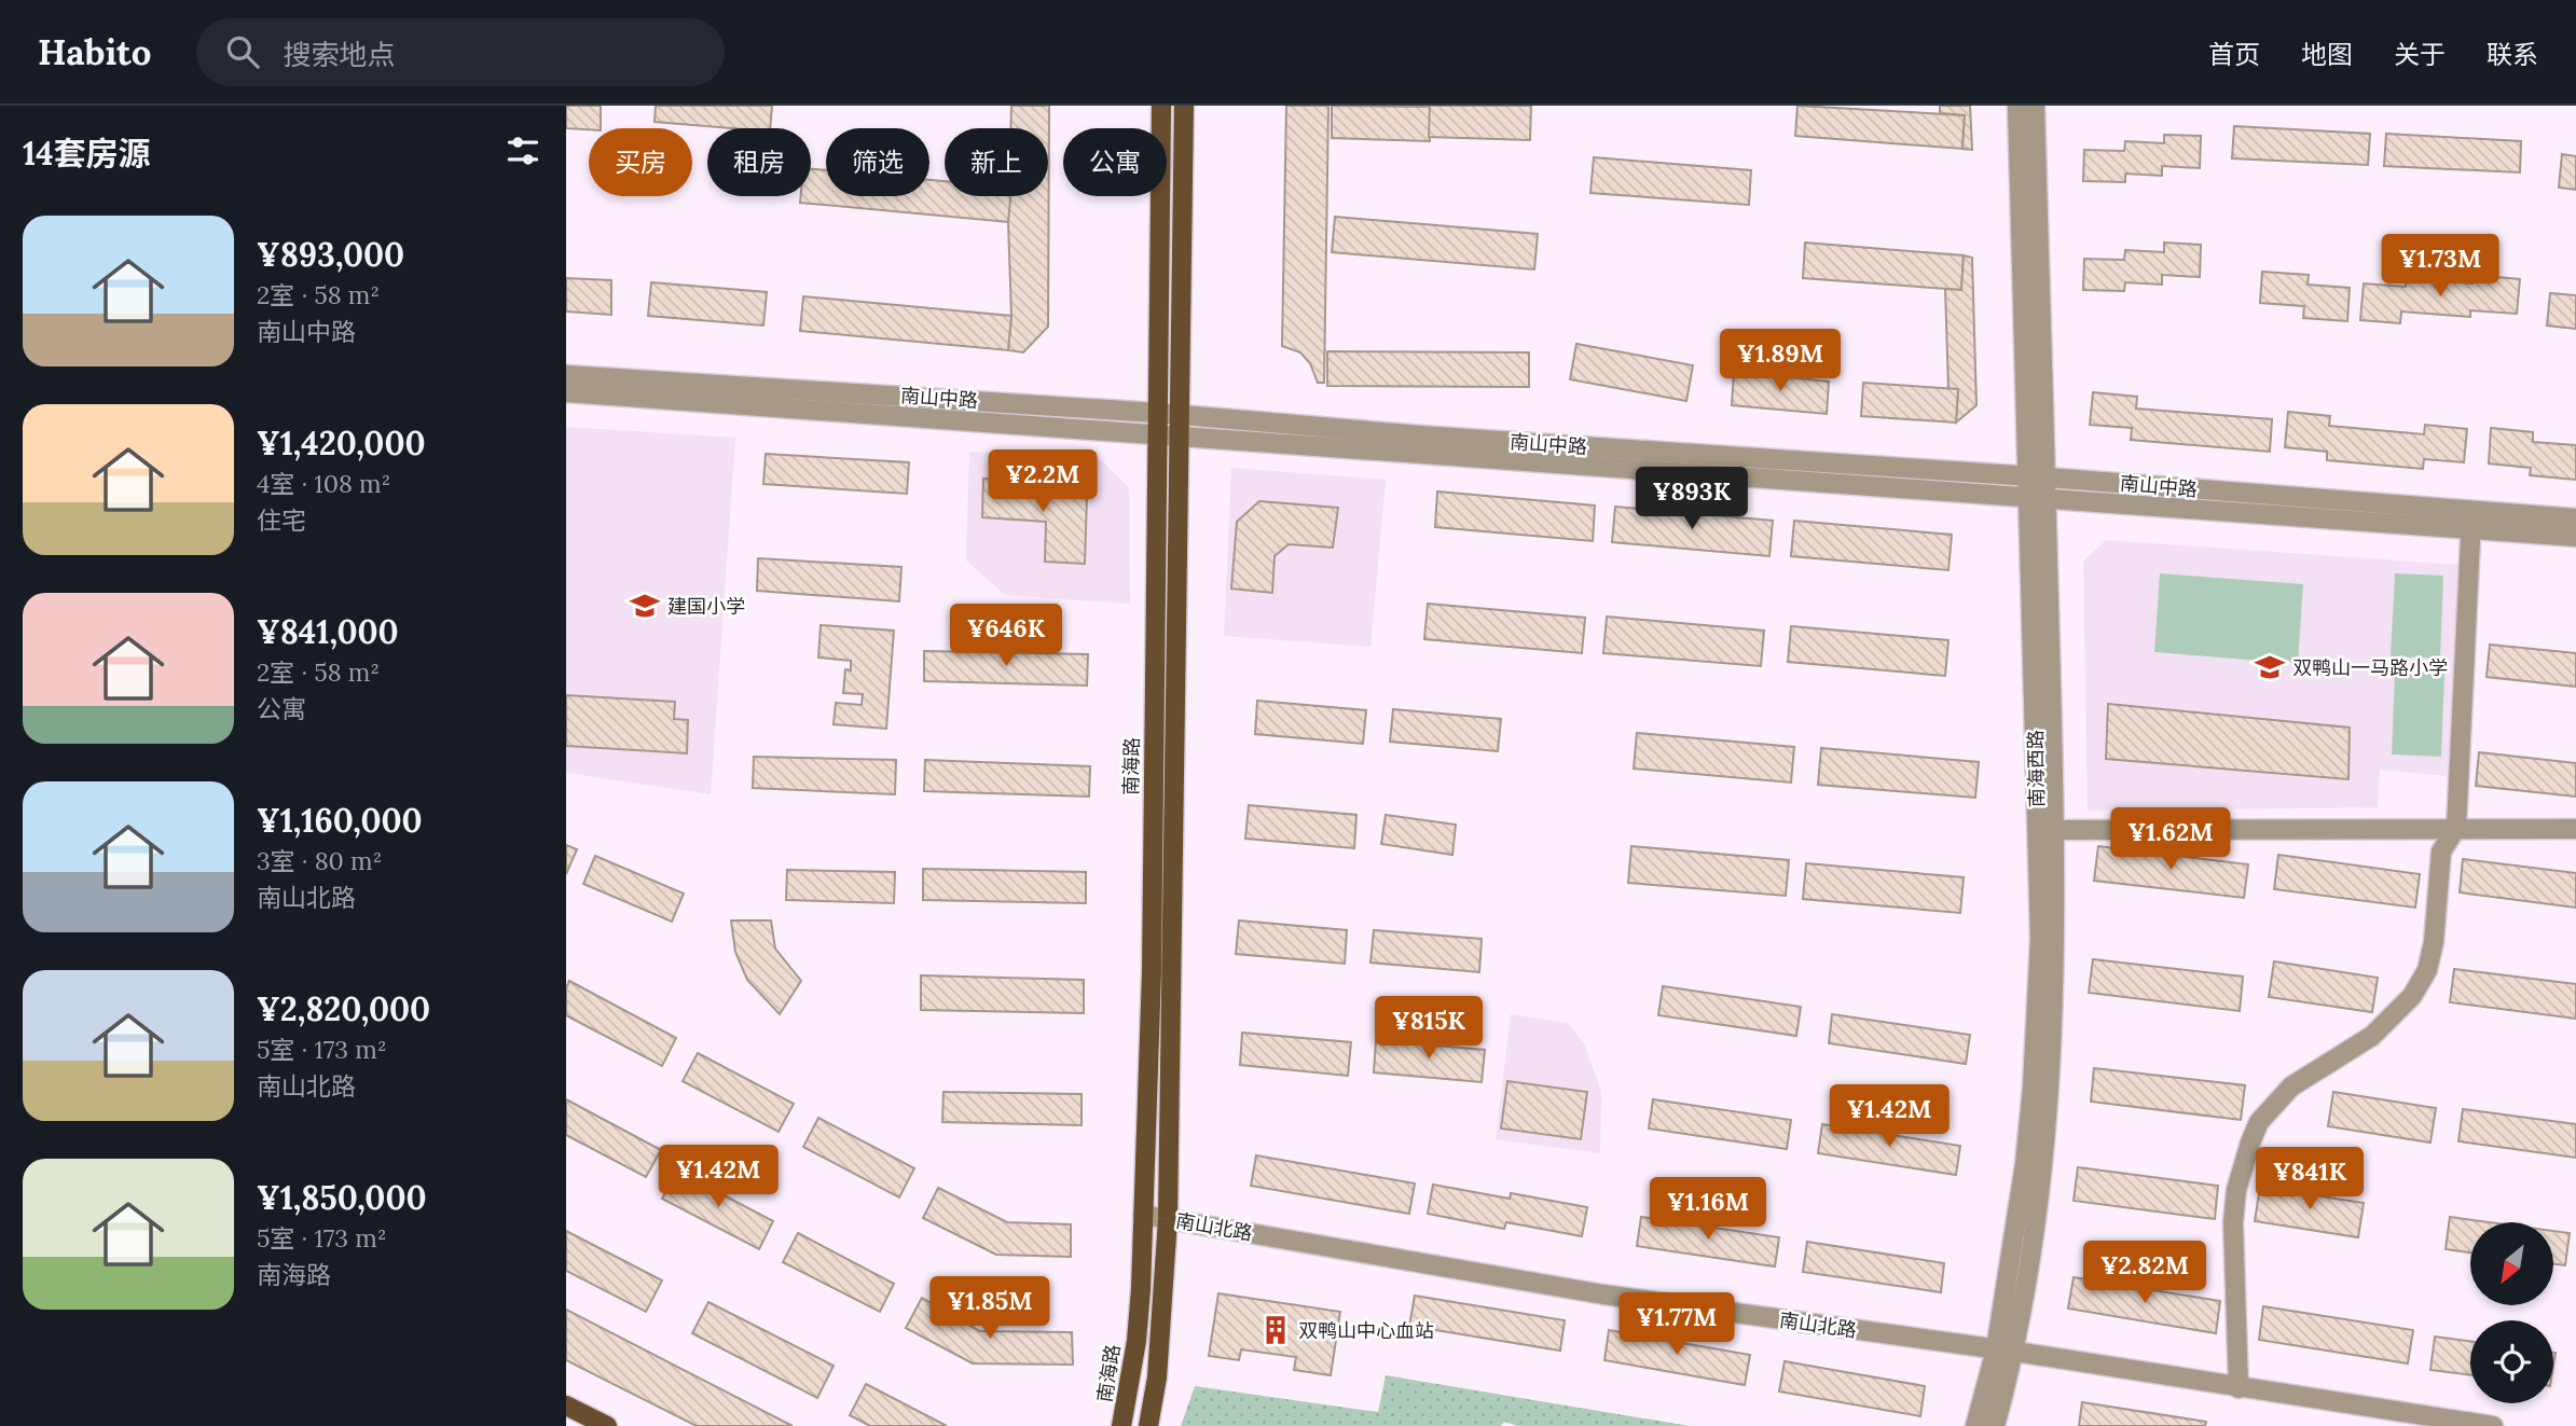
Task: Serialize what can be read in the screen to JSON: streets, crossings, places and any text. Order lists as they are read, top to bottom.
{
  "streets": {
    "main road": ["南海路"],
    "street": ["南山中路", "南海西路", "南山北路"]
  },
  "crossings": [
    ["南山中路", "南海路"],
    ["南山中路", "南海西路"],
    ["南海路", "南山北路"],
    ["南海西路", "南山北路"]
  ],
  "places": {
    "school or university": ["建国小学", "双鸭山一马路小学"],
    "building": ["双鸭山中心血站"]
  },
  "north": "bottom left",
  "page": {
    "header": "Habito",
    "search": "搜索地点",
    "nav": [
      "首页",
      "地图",
      "关于",
      "联系"
    ],
    "heading": "14套房源",
    "chip": [
      "买房",
      "租房",
      "筛选",
      "新上",
      "公寓"
    ],
    "list": [
      {
        "name": "¥893,000",
        "note": "2室 · 58 m² · 南山中路"
      },
      {
        "name": "¥1,420,000",
        "note": "4室 · 108 m² · 住宅"
      },
      {
        "name": "¥841,000",
        "note": "2室 · 58 m² · 公寓"
      },
      {
        "name": "¥1,160,000",
        "note": "3室 · 80 m² · 南山北路"
      },
      {
        "name": "¥2,820,000",
        "note": "5室 · 173 m² · 南山北路"
      },
      {
        "name": "¥1,850,000",
        "note": "5室 · 173 m² · 南海路"
      }
    ],
    "price": [
      "¥1.73M",
      "¥1.89M",
      "¥2.2M",
      "¥893K",
      "¥646K",
      "¥1.62M",
      "¥815K",
      "¥1.42M",
      "¥1.42M",
      "¥841K",
      "¥1.16M",
      "¥2.82M",
      "¥1.85M",
      "¥1.77M"
    ]
  }
}
